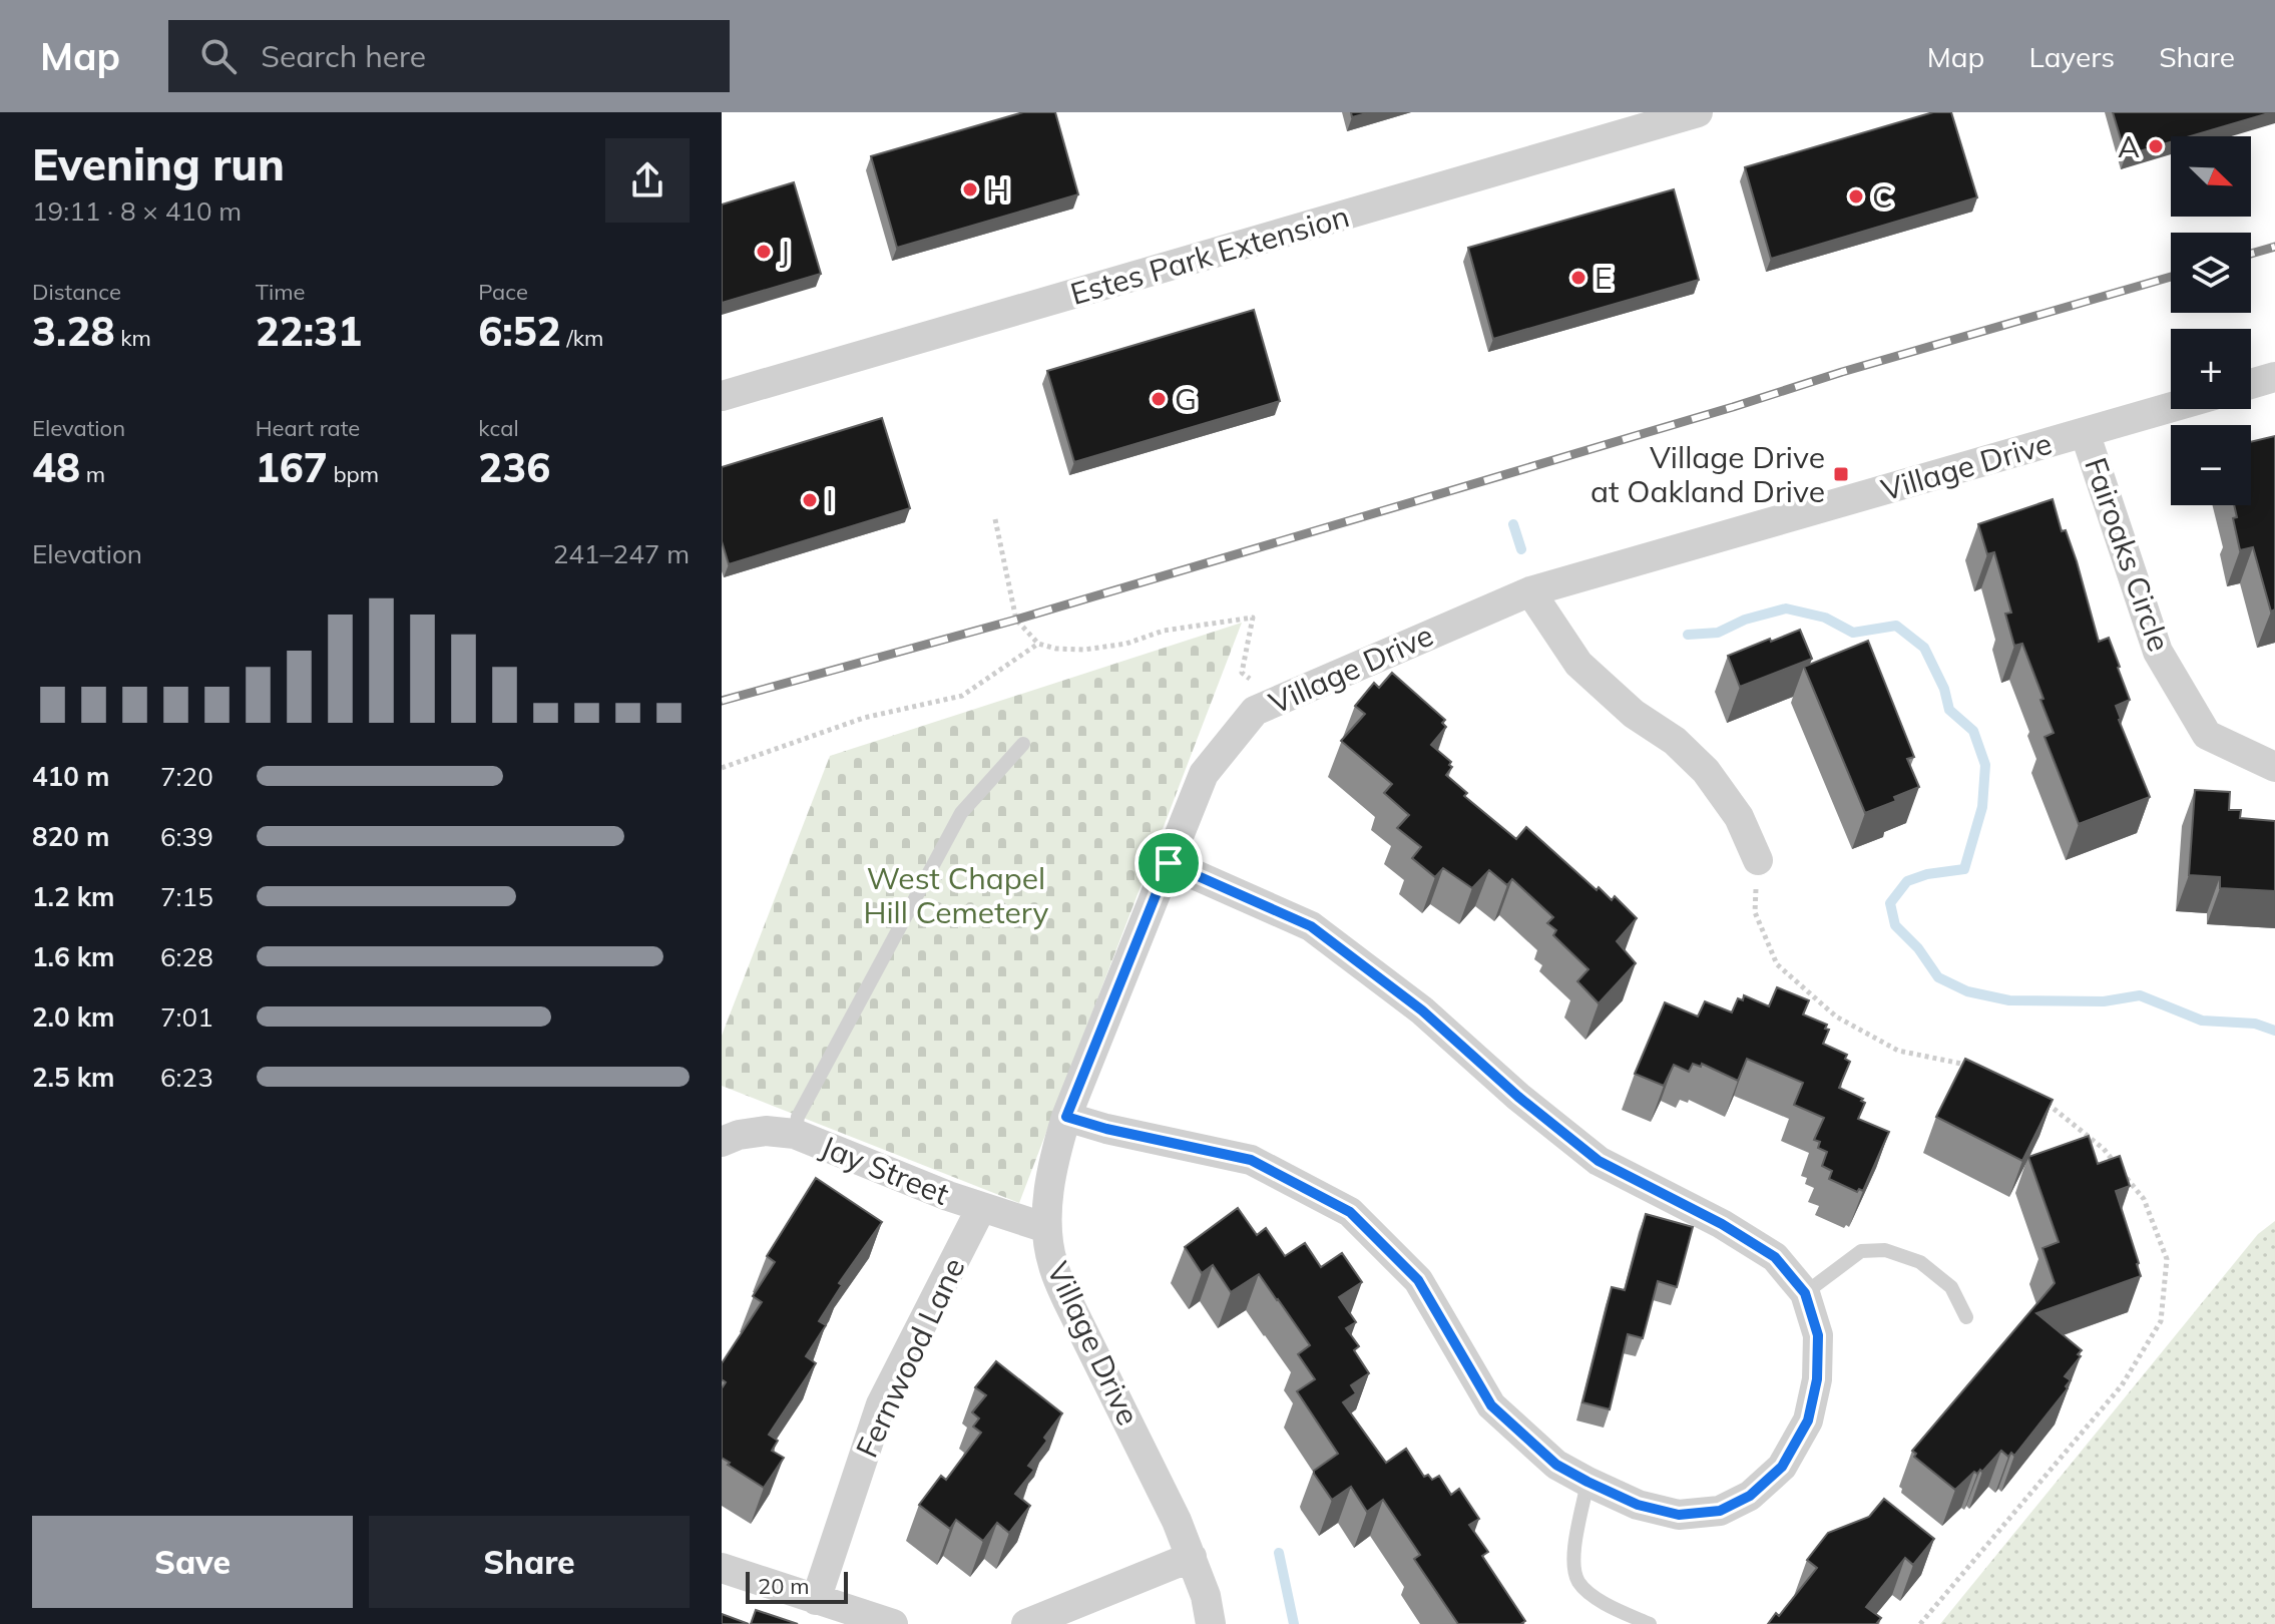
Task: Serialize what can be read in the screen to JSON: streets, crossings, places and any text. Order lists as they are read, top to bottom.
{
  "streets": {
    "street": [
      "Estes Park Extension",
      "Village Drive",
      "Fairoaks Circle",
      "Jay Street",
      "Fernwood Lane"
    ]
  },
  "crossings": [
    ["Village Drive", "Fairoaks Circle"],
    ["Village Drive", "Jay Street"],
    ["Jay Street", "Fernwood Lane"]
  ],
  "parks": ["West Chapel Hill Cemetery"],
  "places": {
    "other": [
      "A",
      "H",
      "C",
      "J",
      "E",
      "G",
      "I"
    ],
    "transit": ["Village Drive at Oakland Drive"]
  },
  "scale_bar": "20 m",
  "north": "bottom right",
  "page": {
    "header": "Map",
    "search": "Search here",
    "nav": ["Map", "Layers", "Share"],
    "heading": ["Evening run", "19:11 · 8 × 410 m"],
    "map_buttons": ["+", "−"],
    "stats": [
      ["Distance", "3.28 km"],
      ["Time", "22:31"],
      ["Pace", "6:52 /km"],
      ["Elevation", "48 m"],
      ["Heart rate", "167 bpm"],
      ["kcal", "236"]
    ],
    "chart": ["Elevation", "241–247 m"],
    "list": [
      {
        "name": "410 m",
        "note": "7:20"
      },
      {
        "name": "820 m",
        "note": "6:39"
      },
      {
        "name": "1.2 km",
        "note": "7:15"
      },
      {
        "name": "1.6 km",
        "note": "6:28"
      },
      {
        "name": "2.0 km",
        "note": "7:01"
      },
      {
        "name": "2.5 km",
        "note": "6:23"
      }
    ],
    "buttons": ["Save", "Share"],
    "scale": "20 m"
  }
}
